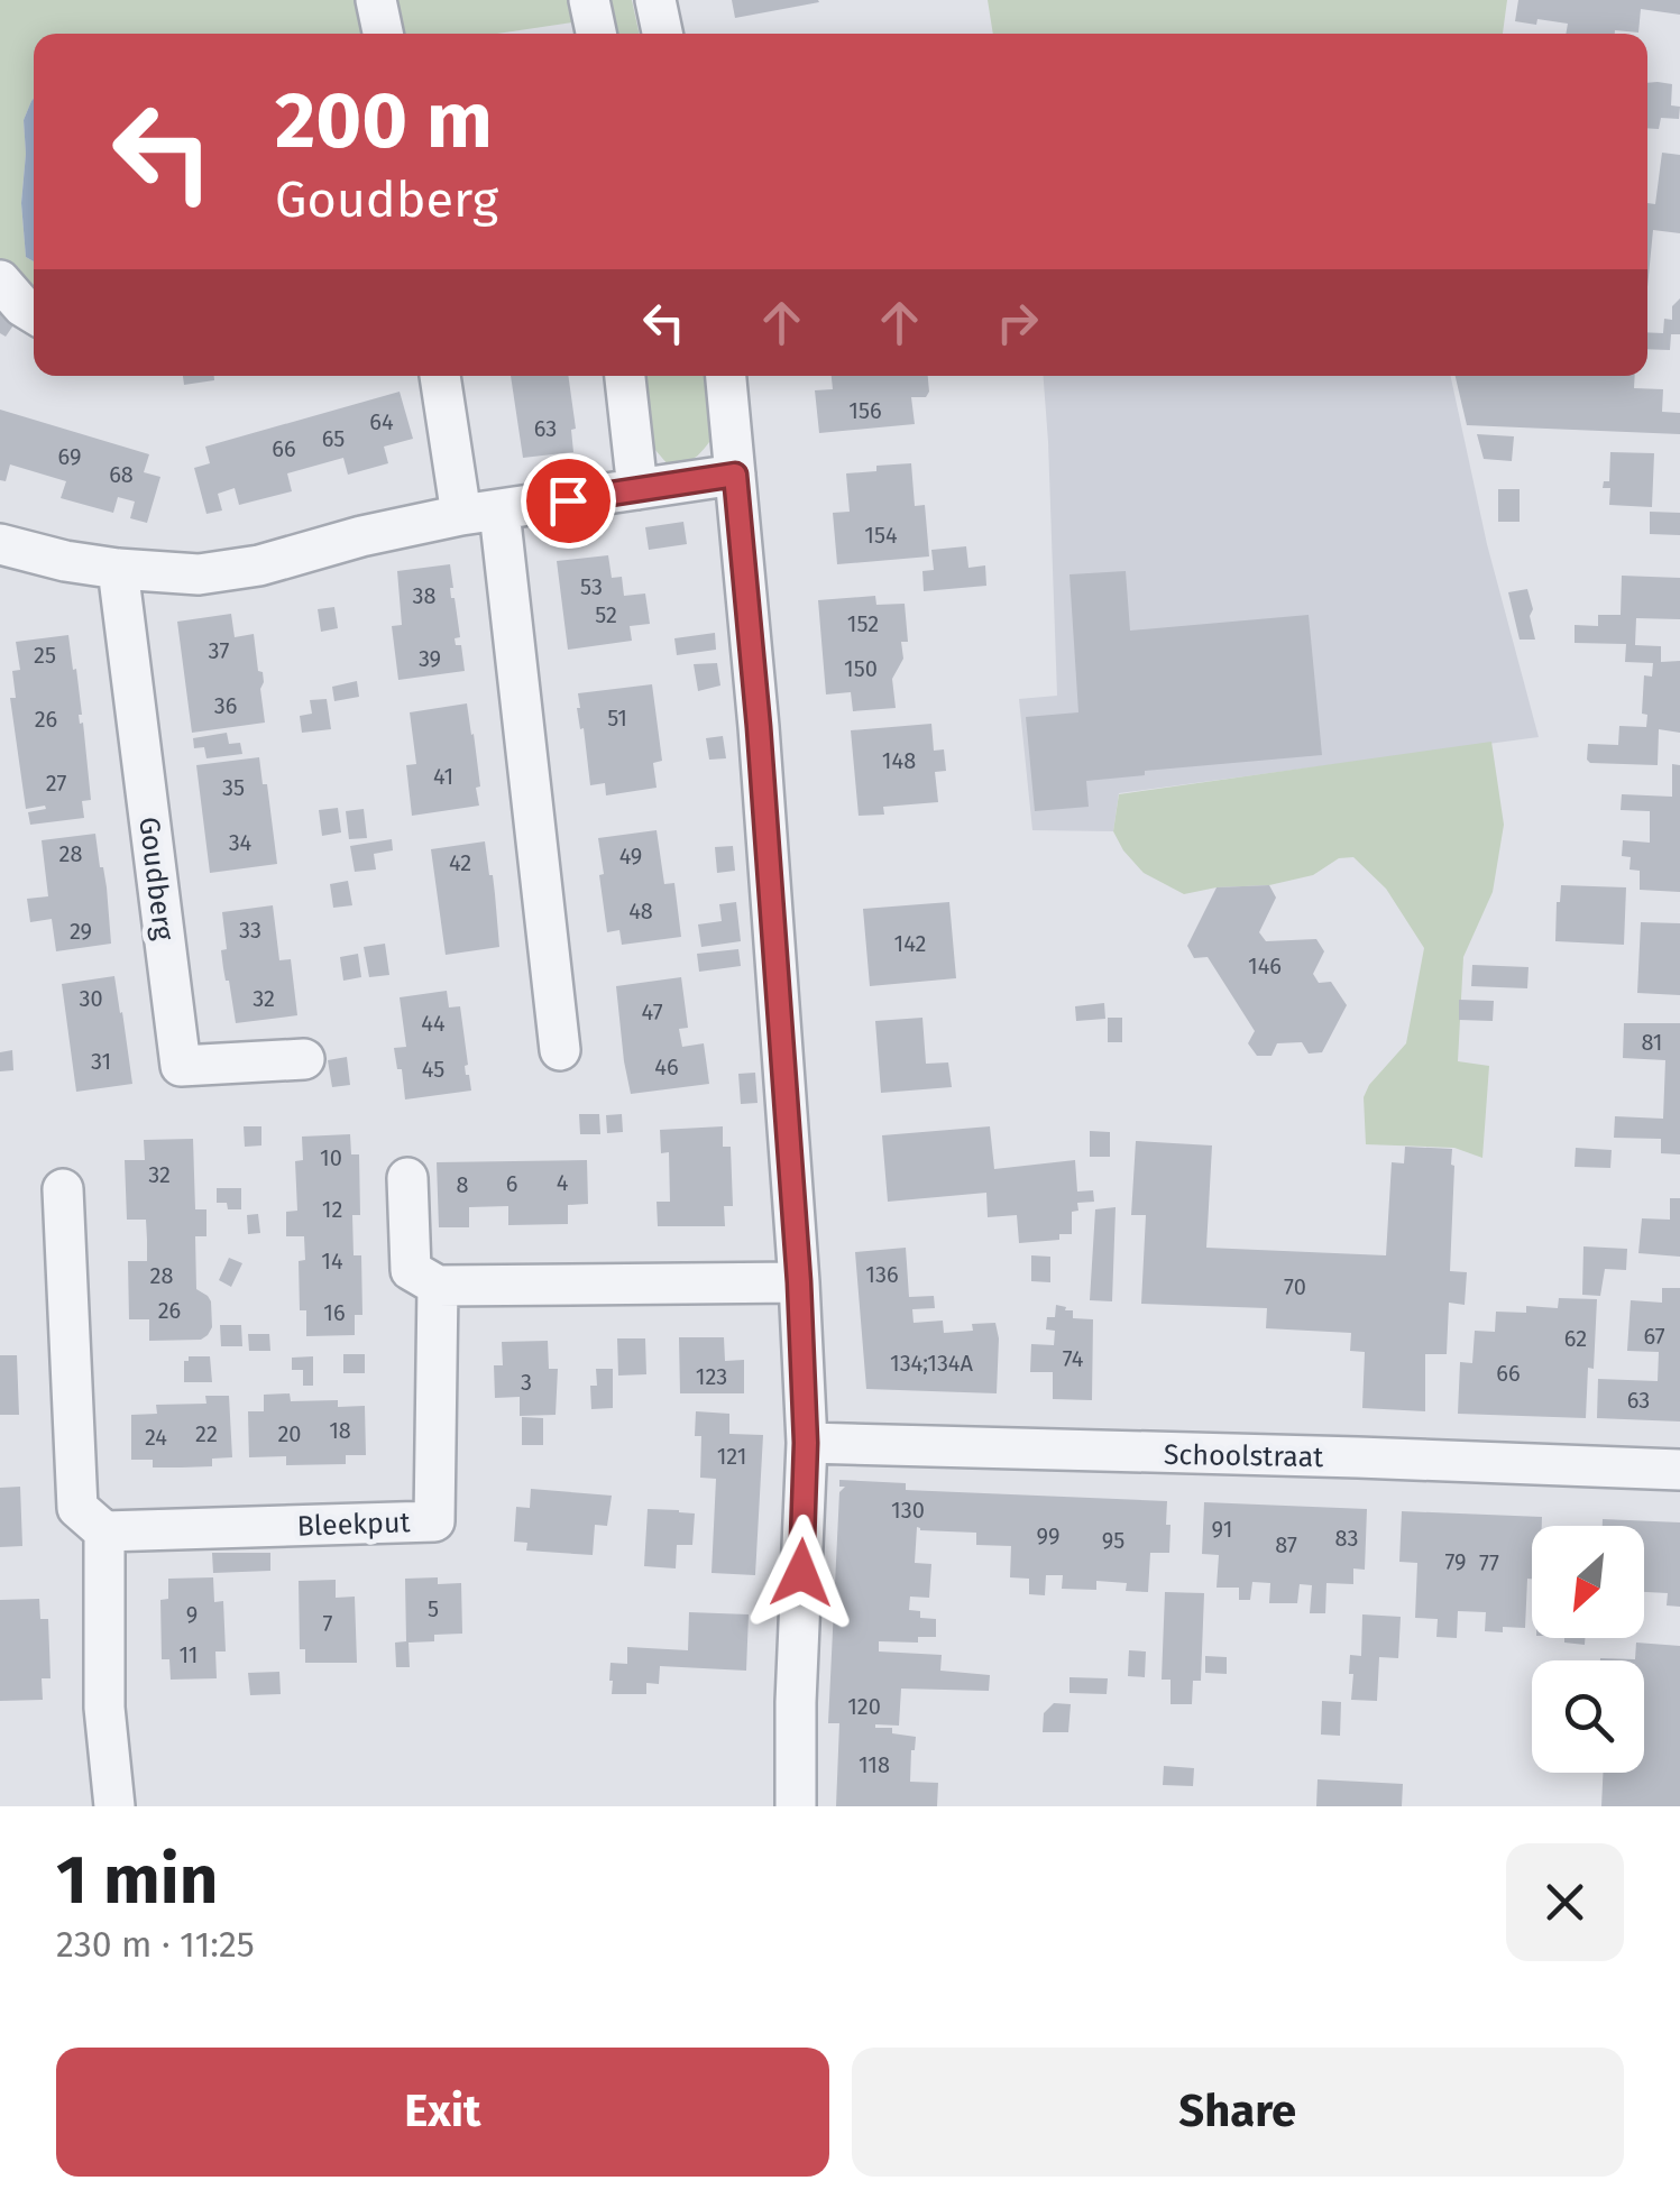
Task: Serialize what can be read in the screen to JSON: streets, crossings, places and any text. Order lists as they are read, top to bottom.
{
  "streets": {
    "street": ["Goudberg", "Schoolstraat", "Bleekput"]
  },
  "house_numbers": [
    "156",
    "64",
    "63",
    "65",
    "66",
    "69",
    "68",
    "154",
    "53",
    "38",
    "52",
    "152",
    "37",
    "25",
    "39",
    "150",
    "36",
    "51",
    "26",
    "148",
    "41",
    "27",
    "35",
    "34",
    "28",
    "49",
    "42",
    "48",
    "33",
    "29",
    "142",
    "146",
    "30",
    "32",
    "47",
    "44",
    "81",
    "31",
    "46",
    "45",
    "10",
    "32",
    "4",
    "6",
    "8",
    "12",
    "14",
    "136",
    "28",
    "70",
    "26",
    "16",
    "67",
    "62",
    "74",
    "134;134A",
    "66",
    "123",
    "3",
    "63",
    "18",
    "22",
    "20",
    "24",
    "121",
    "130",
    "91",
    "99",
    "83",
    "95",
    "87",
    "79",
    "77",
    "5",
    "9",
    "7",
    "11",
    "120",
    "118"
  ],
  "north": "bottom left",
  "page": {
    "turn": ["200 m", "Goudberg"],
    "heading": ["1 min", "230 m · 11:25"],
    "buttons": ["Exit", "Share"]
  }
}
